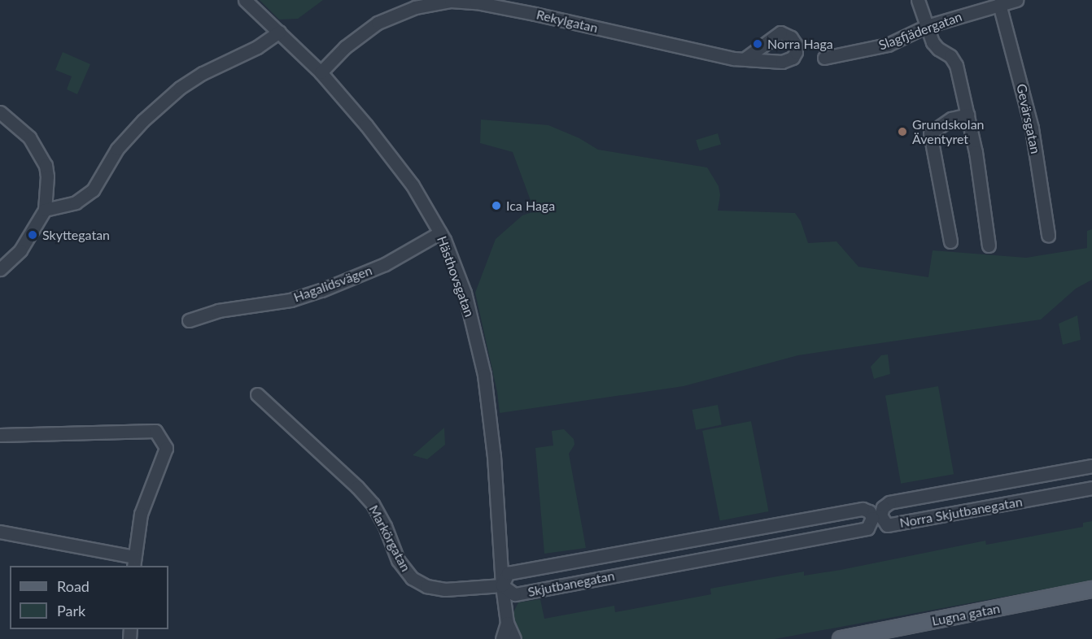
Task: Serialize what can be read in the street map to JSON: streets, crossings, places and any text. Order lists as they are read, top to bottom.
{
  "streets": {
    "main road": ["Lugna gatan"],
    "street": [
      "Rekylgatan",
      "Slagfjädergatan",
      "Gevärsgatan",
      "Hästhovsgatan",
      "Hagalidsvägen",
      "Norra Skjutbanegatan",
      "Markörgatan",
      "Skjutbanegatan"
    ]
  },
  "crossings": [
    ["Rekylgatan", "Hästhovsgatan"],
    ["Slagfjädergatan", "Gevärsgatan"],
    ["Hästhovsgatan", "Hagalidsvägen"],
    ["Hästhovsgatan", "Markörgatan"],
    ["Hästhovsgatan", "Skjutbanegatan"],
    ["Markörgatan", "Skjutbanegatan"]
  ],
  "places": [
    "Norra Haga",
    "Grundskolan Äventyret",
    "Ica Haga",
    "Skyttegatan"
  ],
  "legend": ["Road", "Park"]
}
